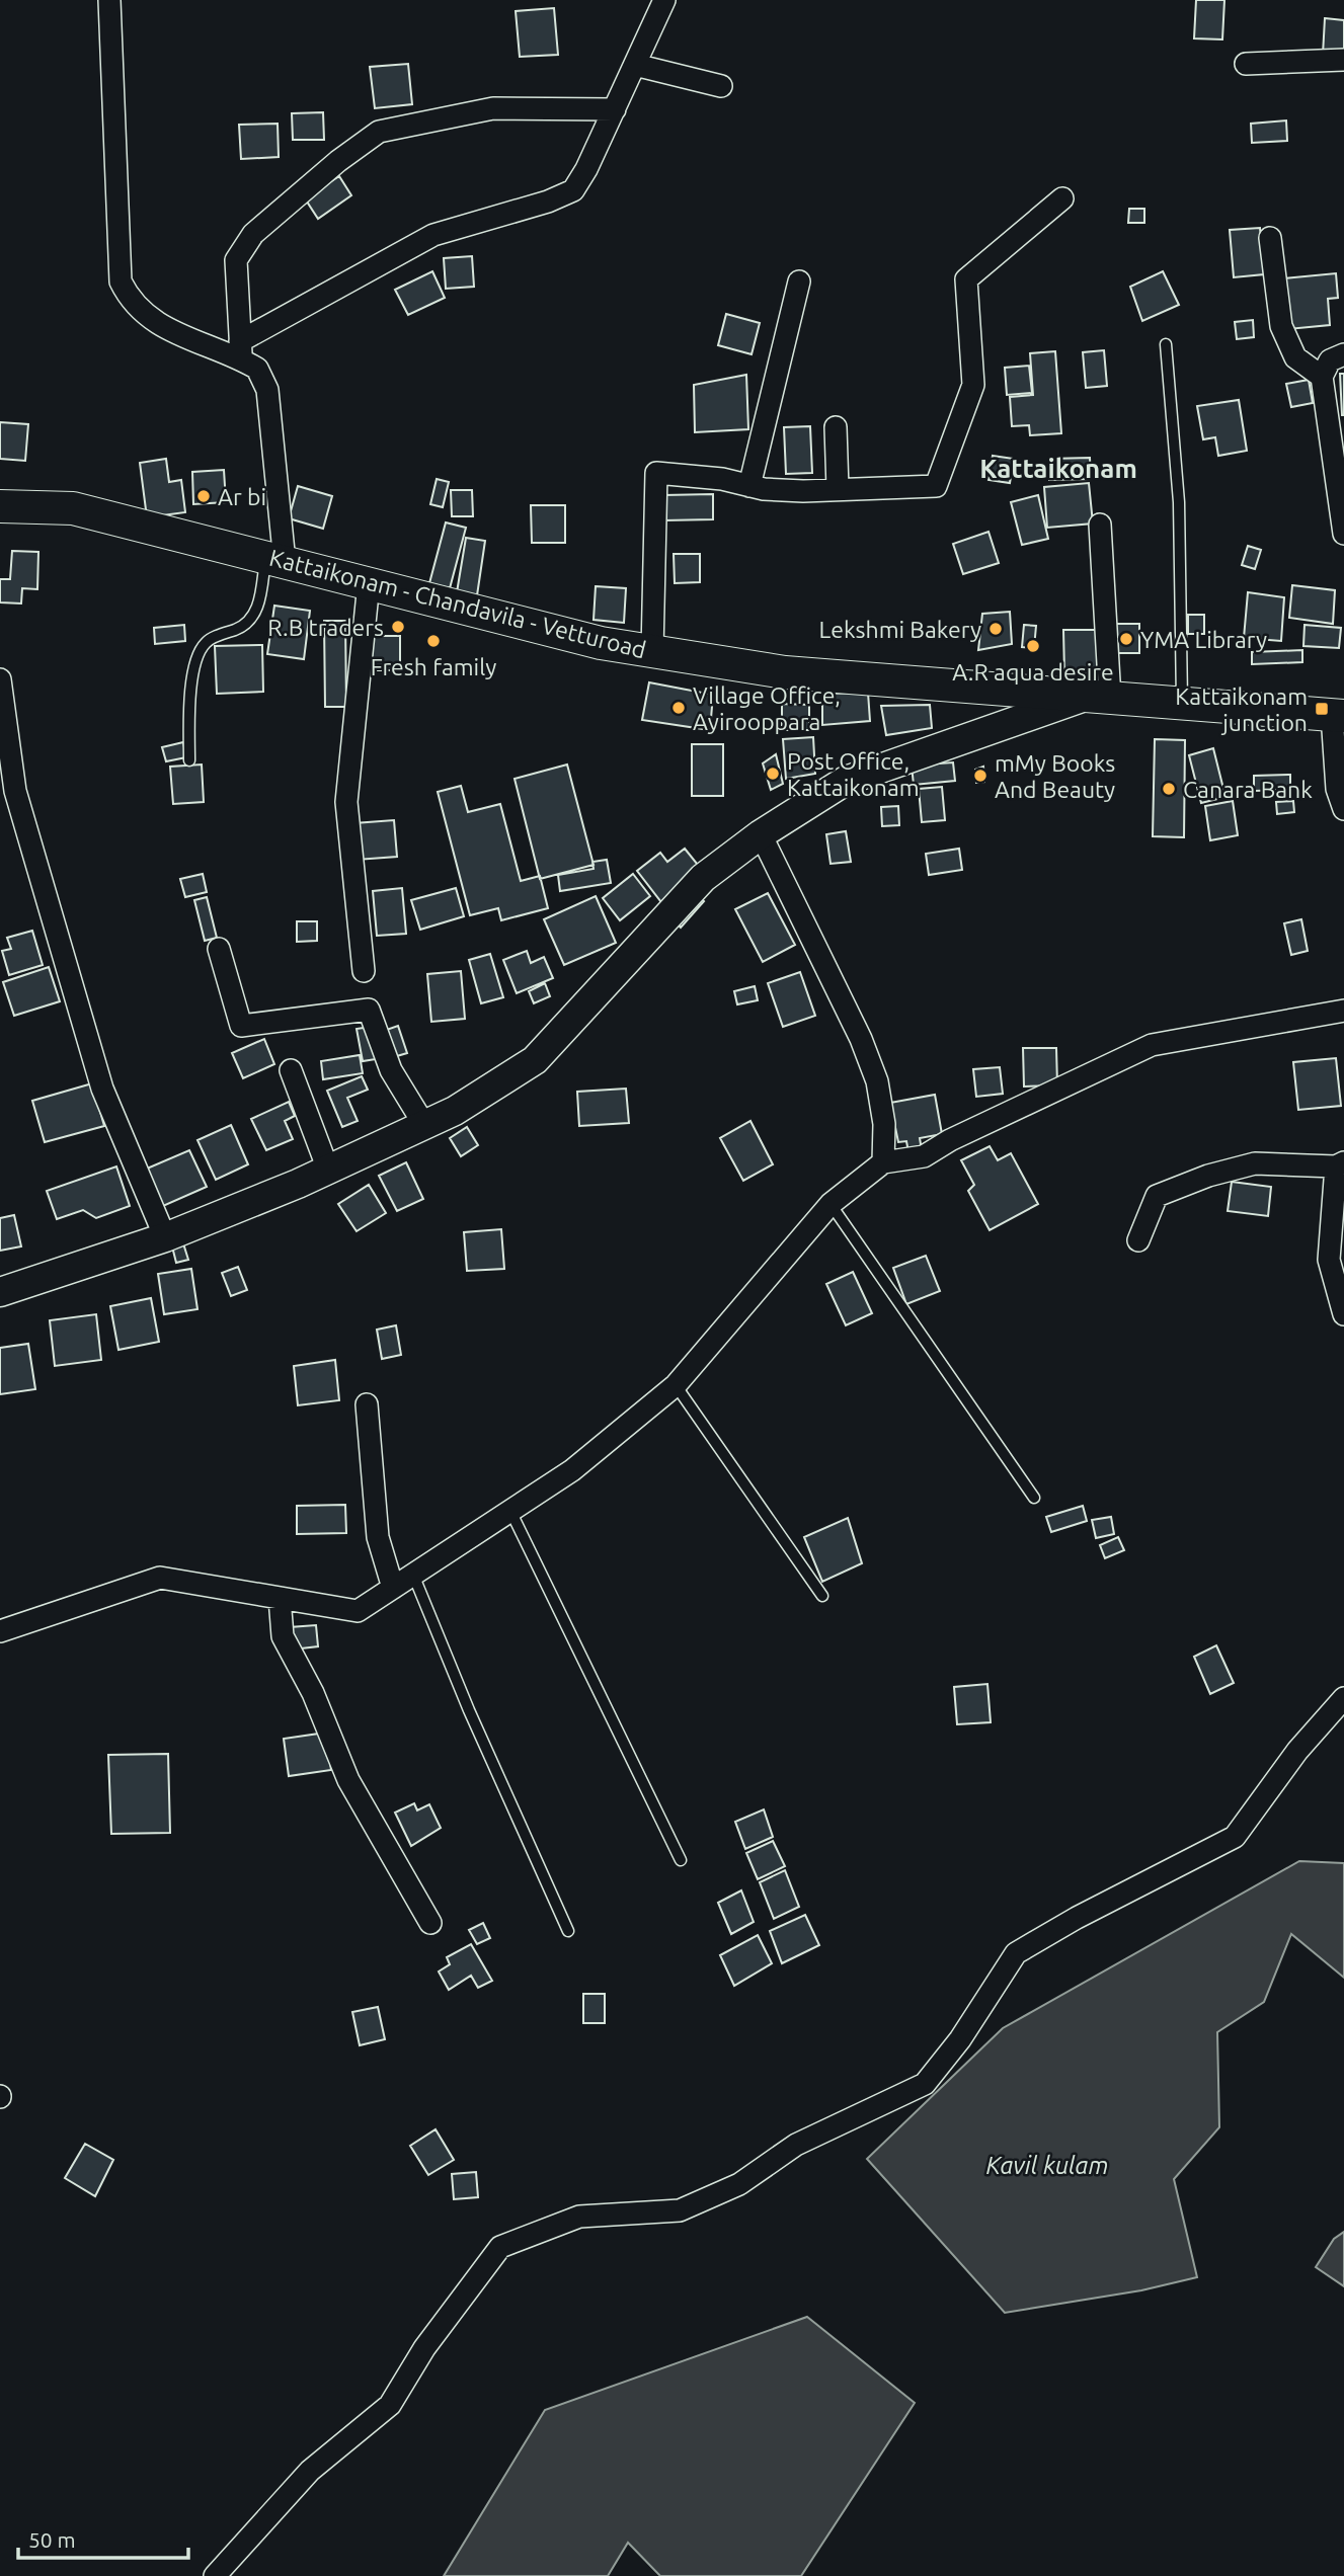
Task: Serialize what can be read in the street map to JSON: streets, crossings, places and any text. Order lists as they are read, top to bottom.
{
  "streets": {
    "main road": ["Kattaikonam - Chandavila - Vetturoad"]
  },
  "districts": ["Kattaikonam"],
  "water": ["Kavil kulam"],
  "places": {
    "other": [
      "Ar bi",
      "R.B traders",
      "Lekshmi Bakery",
      "YMA Library",
      "Fresh family",
      "A.R aqua desire",
      "Village Office, Ayirooppara",
      "Post Office, Kattaikonam",
      "mMy Books And Beauty",
      "Canara Bank"
    ],
    "transit": ["Kattaikonam junction"]
  },
  "scale_bar": "50 m"
}
